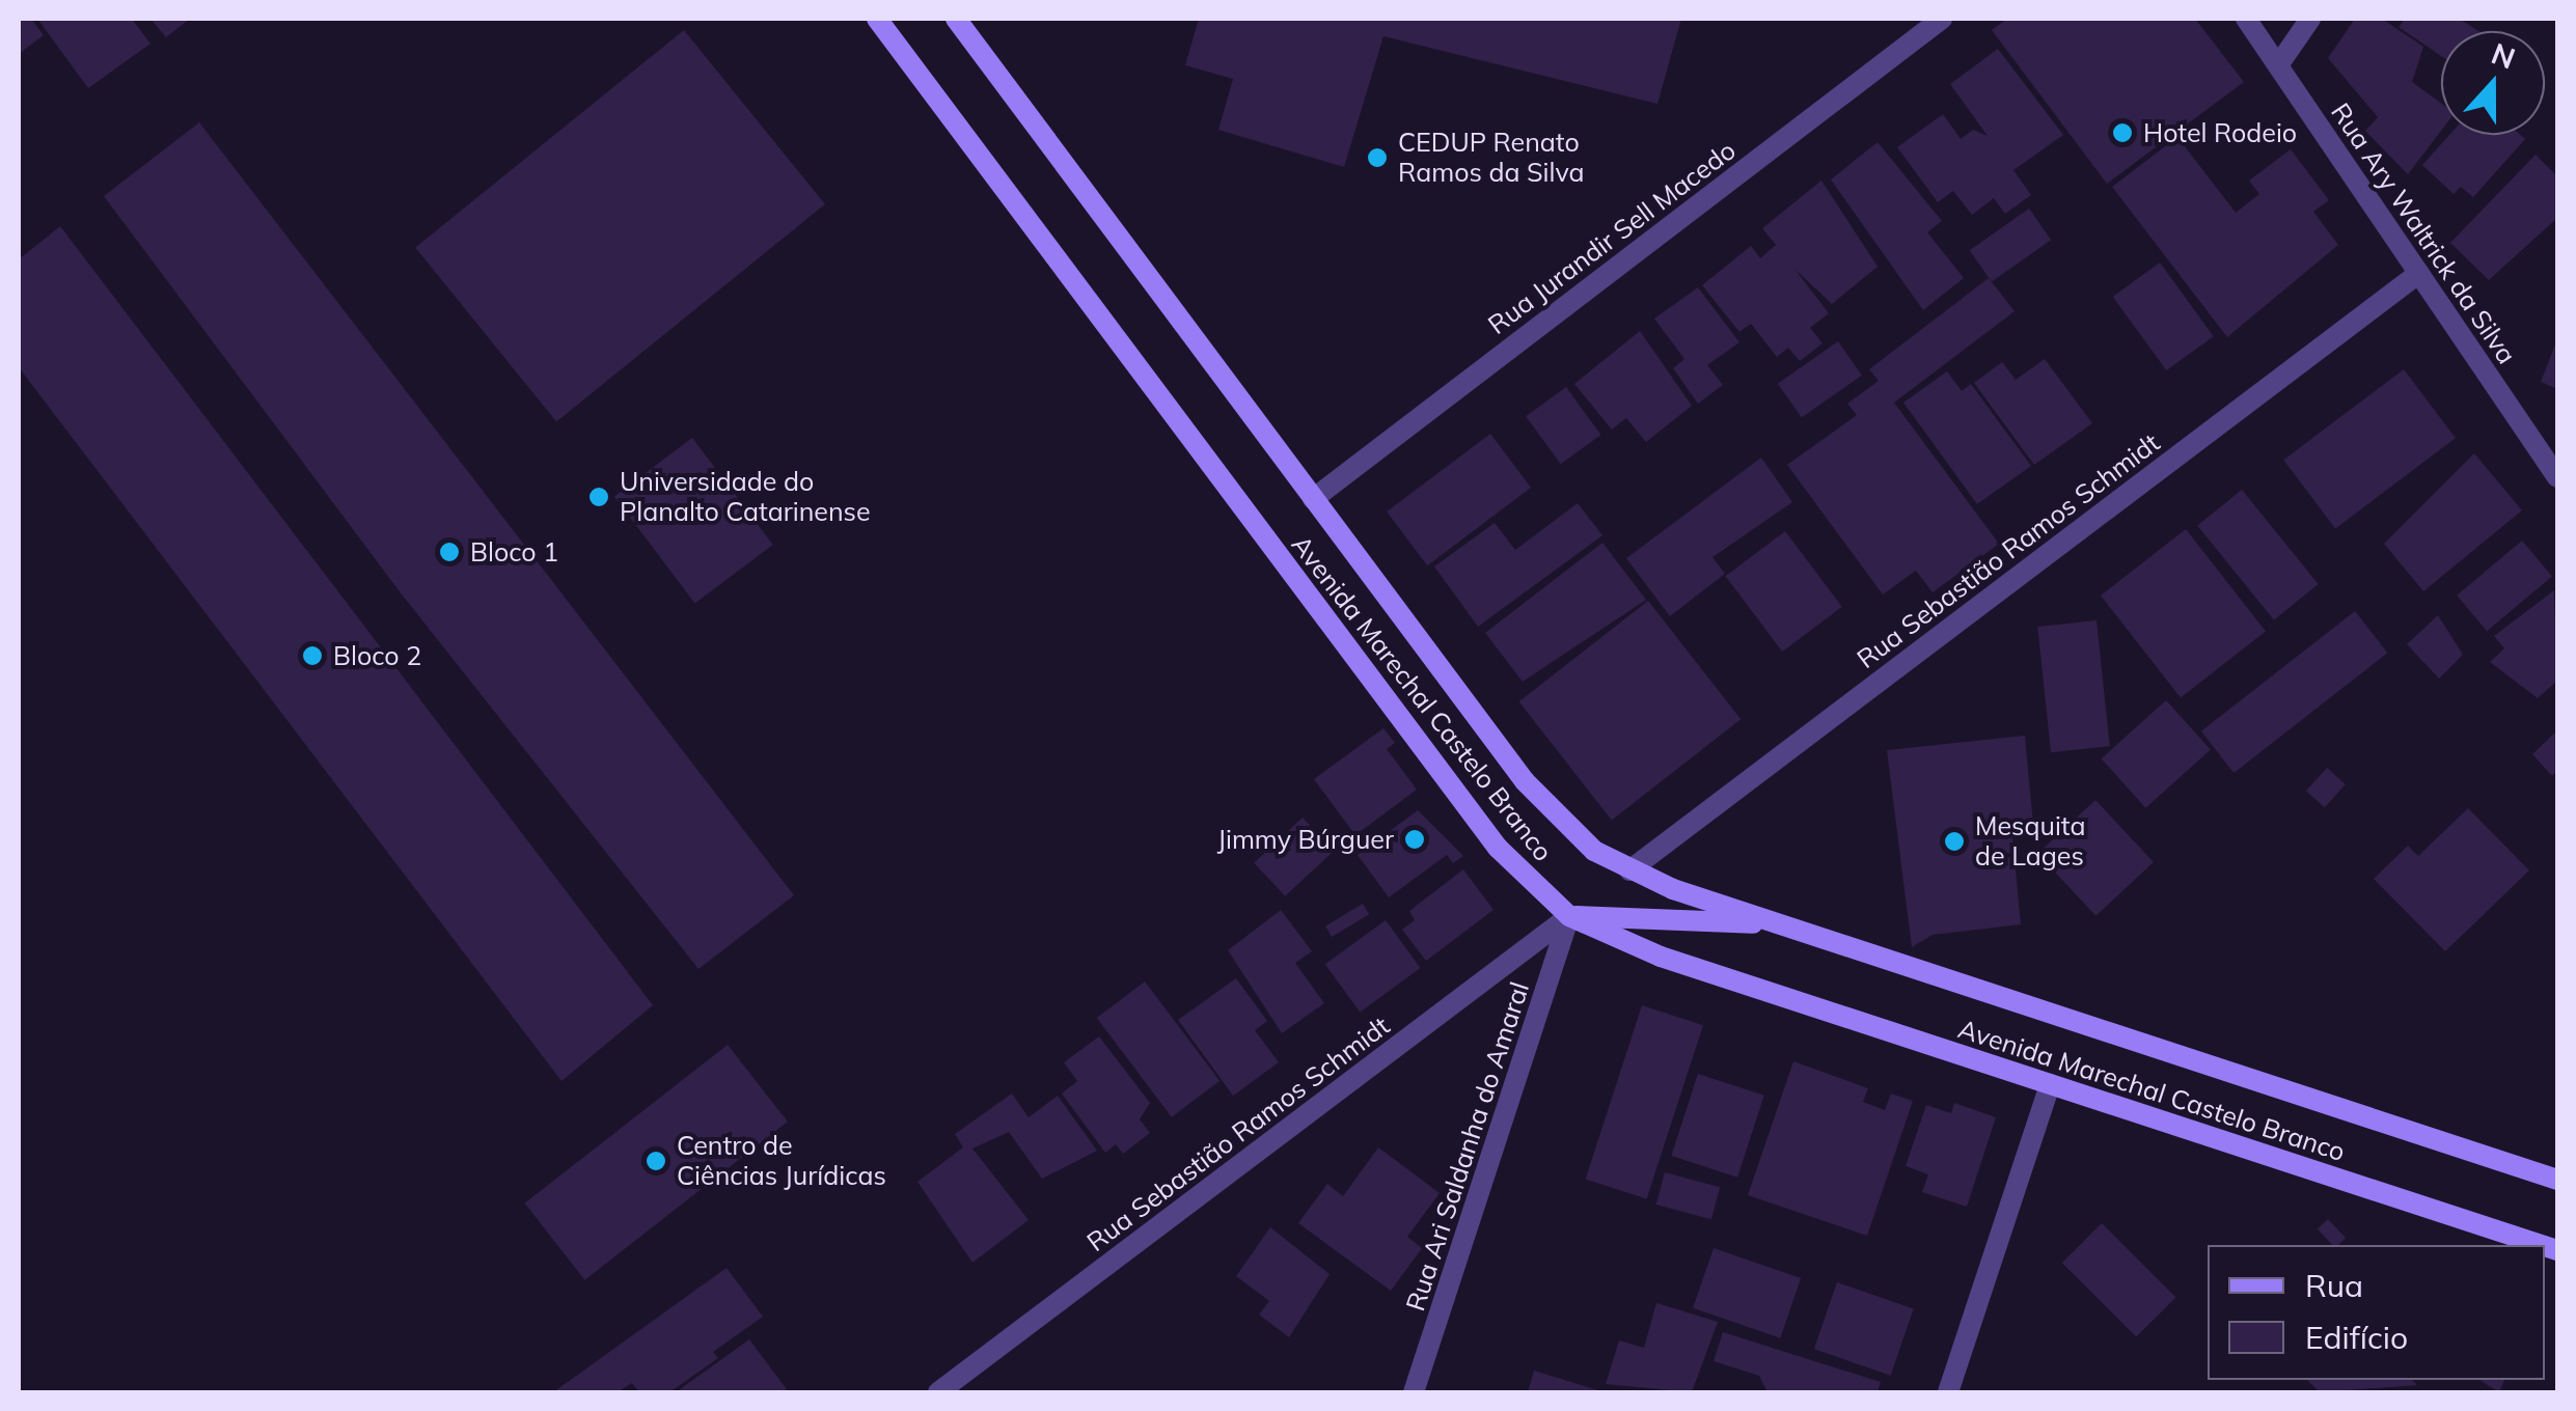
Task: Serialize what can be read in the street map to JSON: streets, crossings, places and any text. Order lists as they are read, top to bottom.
{
  "streets": {
    "main road": ["Avenida Marechal Castelo Branco"],
    "street": [
      "Rua Ary Waltrick da Silva",
      "Rua Jurandir Sell Macedo",
      "Rua Sebastião Ramos Schmidt",
      "Rua Ari Saldanha do Amaral"
    ]
  },
  "crossings": [
    ["Rua Ary Waltrick da Silva", "Rua Sebastião Ramos Schmidt"],
    ["Rua Jurandir Sell Macedo", "Avenida Marechal Castelo Branco"],
    ["Rua Sebastião Ramos Schmidt", "Avenida Marechal Castelo Branco"],
    ["Rua Sebastião Ramos Schmidt", "Rua Ari Saldanha do Amaral"],
    ["Avenida Marechal Castelo Branco", "Rua Ari Saldanha do Amaral"]
  ],
  "places": [
    "Hotel Rodeio",
    "CEDUP Renato Ramos da Silva",
    "Universidade do Planalto Catarinense",
    "Bloco 1",
    "Bloco 2",
    "Jimmy Búrguer",
    "Mesquita de Lages",
    "Centro de Ciências Jurídicas"
  ],
  "legend": ["Rua", "Edifício"],
  "north": "top"
}
